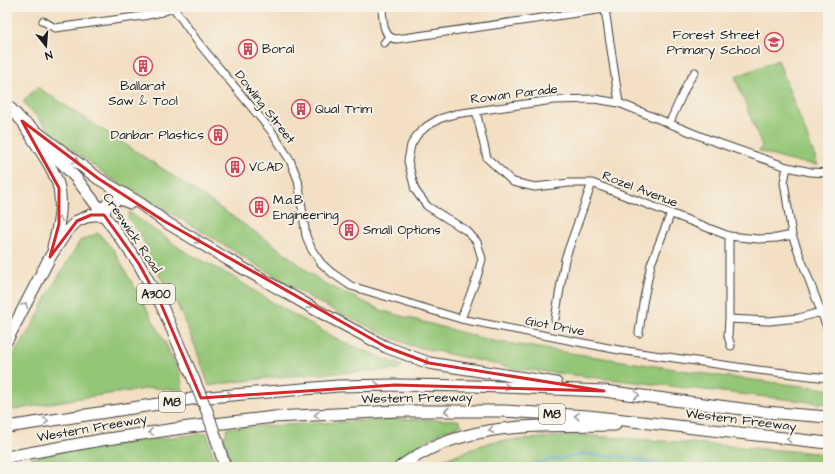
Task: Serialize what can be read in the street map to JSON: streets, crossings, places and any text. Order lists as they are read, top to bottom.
{
  "streets": {
    "highway": [
      "Creswick Road",
      "A300",
      "Western Freeway",
      "M8"
    ],
    "street": [
      "Rowan Parade",
      "Dowling Street",
      "Rozel Avenue",
      "Giot Drive"
    ]
  },
  "crossings": [
    ["Rowan Parade", "Rozel Avenue"],
    ["Rowan Parade", "Giot Drive"],
    ["Dowling Street", "Giot Drive"]
  ],
  "places": {
    "school or university": ["Forest Street Primary School"],
    "building": [
      "Boral",
      "Ballarat Saw & Tool",
      "Qual Trim",
      "Danbar Plastics",
      "VCAD",
      "M.a.B Engineering",
      "Small Options"
    ]
  },
  "north": "bottom"
}
